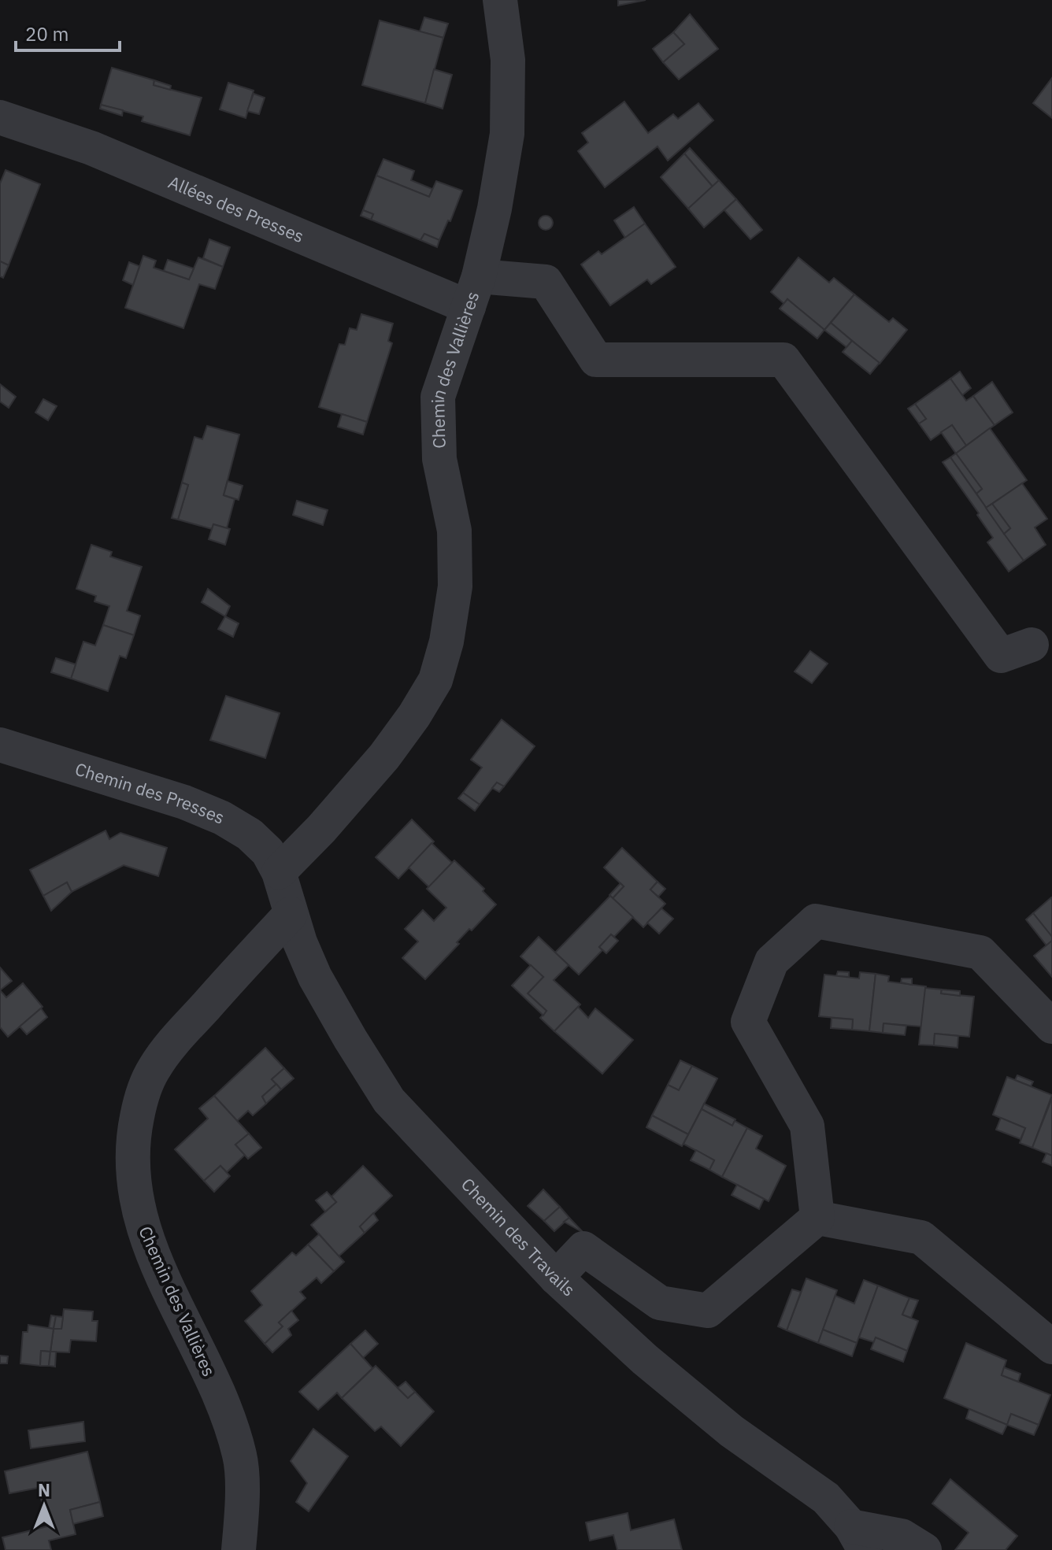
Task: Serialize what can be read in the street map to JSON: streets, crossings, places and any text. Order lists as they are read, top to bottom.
{
  "streets": {
    "street": [
      "Allées des Presses",
      "Chemin des Vallières",
      "Chemin des Presses",
      "Chemin des Travails"
    ]
  },
  "crossings": [
    ["Allées des Presses", "Chemin des Vallières"],
    ["Chemin des Vallières", "Chemin des Presses"],
    ["Chemin des Vallières", "Chemin des Travails"],
    ["Chemin des Presses", "Chemin des Travails"]
  ],
  "scale_bar": "20 m",
  "north": "top"
}
